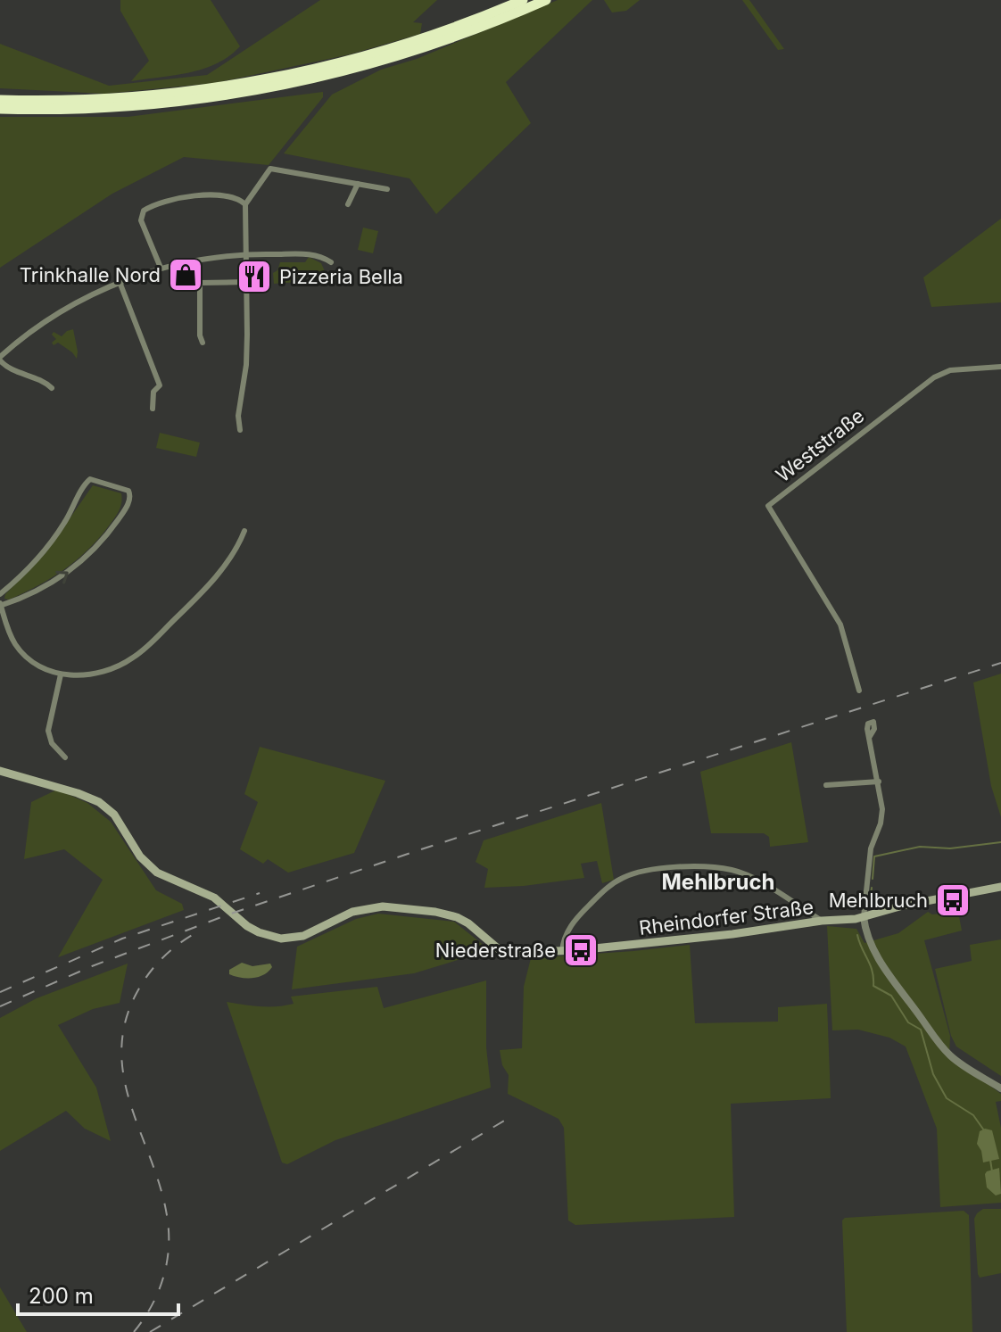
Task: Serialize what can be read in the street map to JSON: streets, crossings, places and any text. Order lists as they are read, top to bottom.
{
  "streets": {
    "main road": ["Rheindorfer Straße"],
    "street": ["Weststraße"]
  },
  "districts": ["Mehlbruch"],
  "places": {
    "shop": ["Trinkhalle Nord"],
    "restaurant": ["Pizzeria Bella"],
    "bus stop": ["Mehlbruch", "Niederstraße"]
  },
  "scale_bar": "200 m"
}
